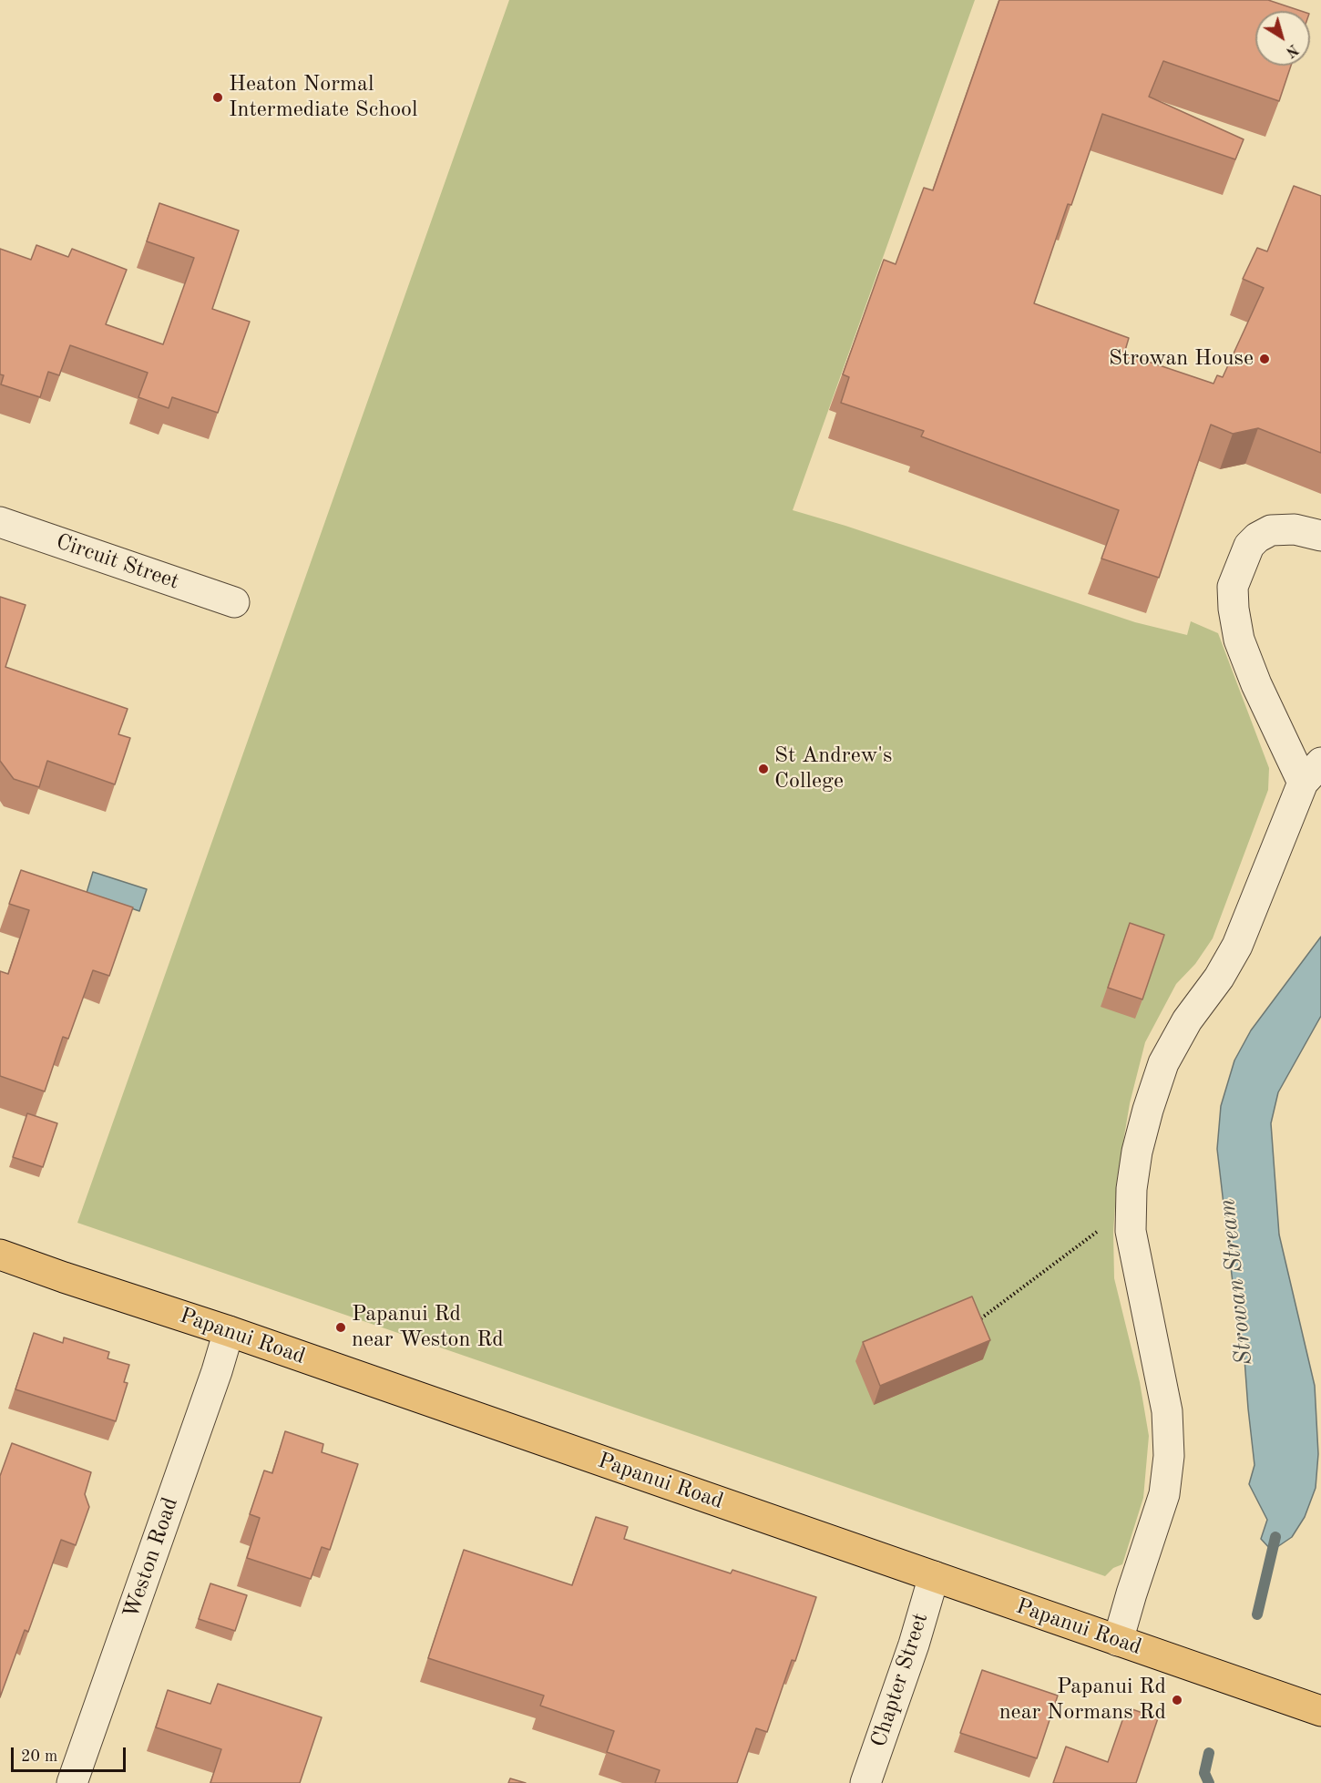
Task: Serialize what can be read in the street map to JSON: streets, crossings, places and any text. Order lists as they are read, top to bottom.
{
  "streets": {
    "main road": ["Papanui Road"],
    "street": ["Circuit Street", "Weston Road", "Chapter Street"]
  },
  "crossings": [
    ["Papanui Road", "Weston Road"],
    ["Papanui Road", "Chapter Street"]
  ],
  "water": ["Strowan Stream"],
  "places": [
    "Heaton Normal Intermediate School",
    "Strowan House",
    "St Andrew's College",
    "Papanui Rd near Weston Rd",
    "Papanui Rd near Normans Rd"
  ],
  "scale_bar": "20 m",
  "north": "bottom right"
}
